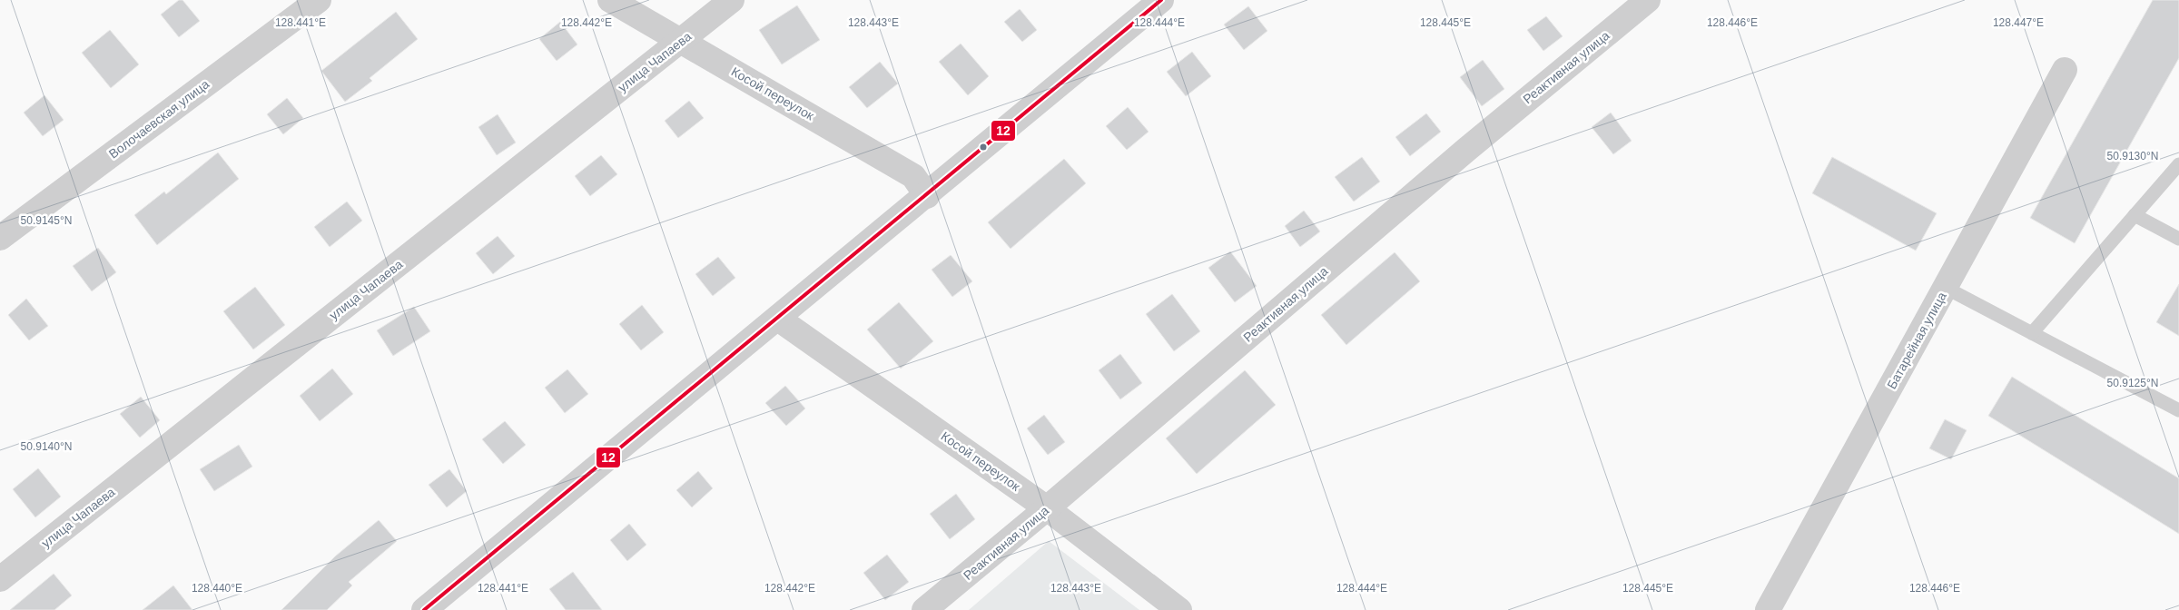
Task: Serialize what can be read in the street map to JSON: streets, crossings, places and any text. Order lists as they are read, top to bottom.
{
  "streets": {
    "street": [
      "улица Чапаева",
      "Реактивная улица",
      "Косой переулок",
      "Волочаевская улица",
      "Батарейная улица"
    ]
  },
  "crossings": [
    ["улица Чапаева", "Косой переулок"],
    ["Реактивная улица", "Косой переулок"]
  ],
  "lines": ["transit line 12"],
  "coordinates": [
    "128.447°E",
    "128.441°E",
    "128.442°E",
    "128.443°E",
    "128.444°E",
    "128.445°E",
    "128.446°E",
    "50.9130°N",
    "50.9145°N",
    "50.9125°N",
    "50.9140°N",
    "128.440°E"
  ]
}
